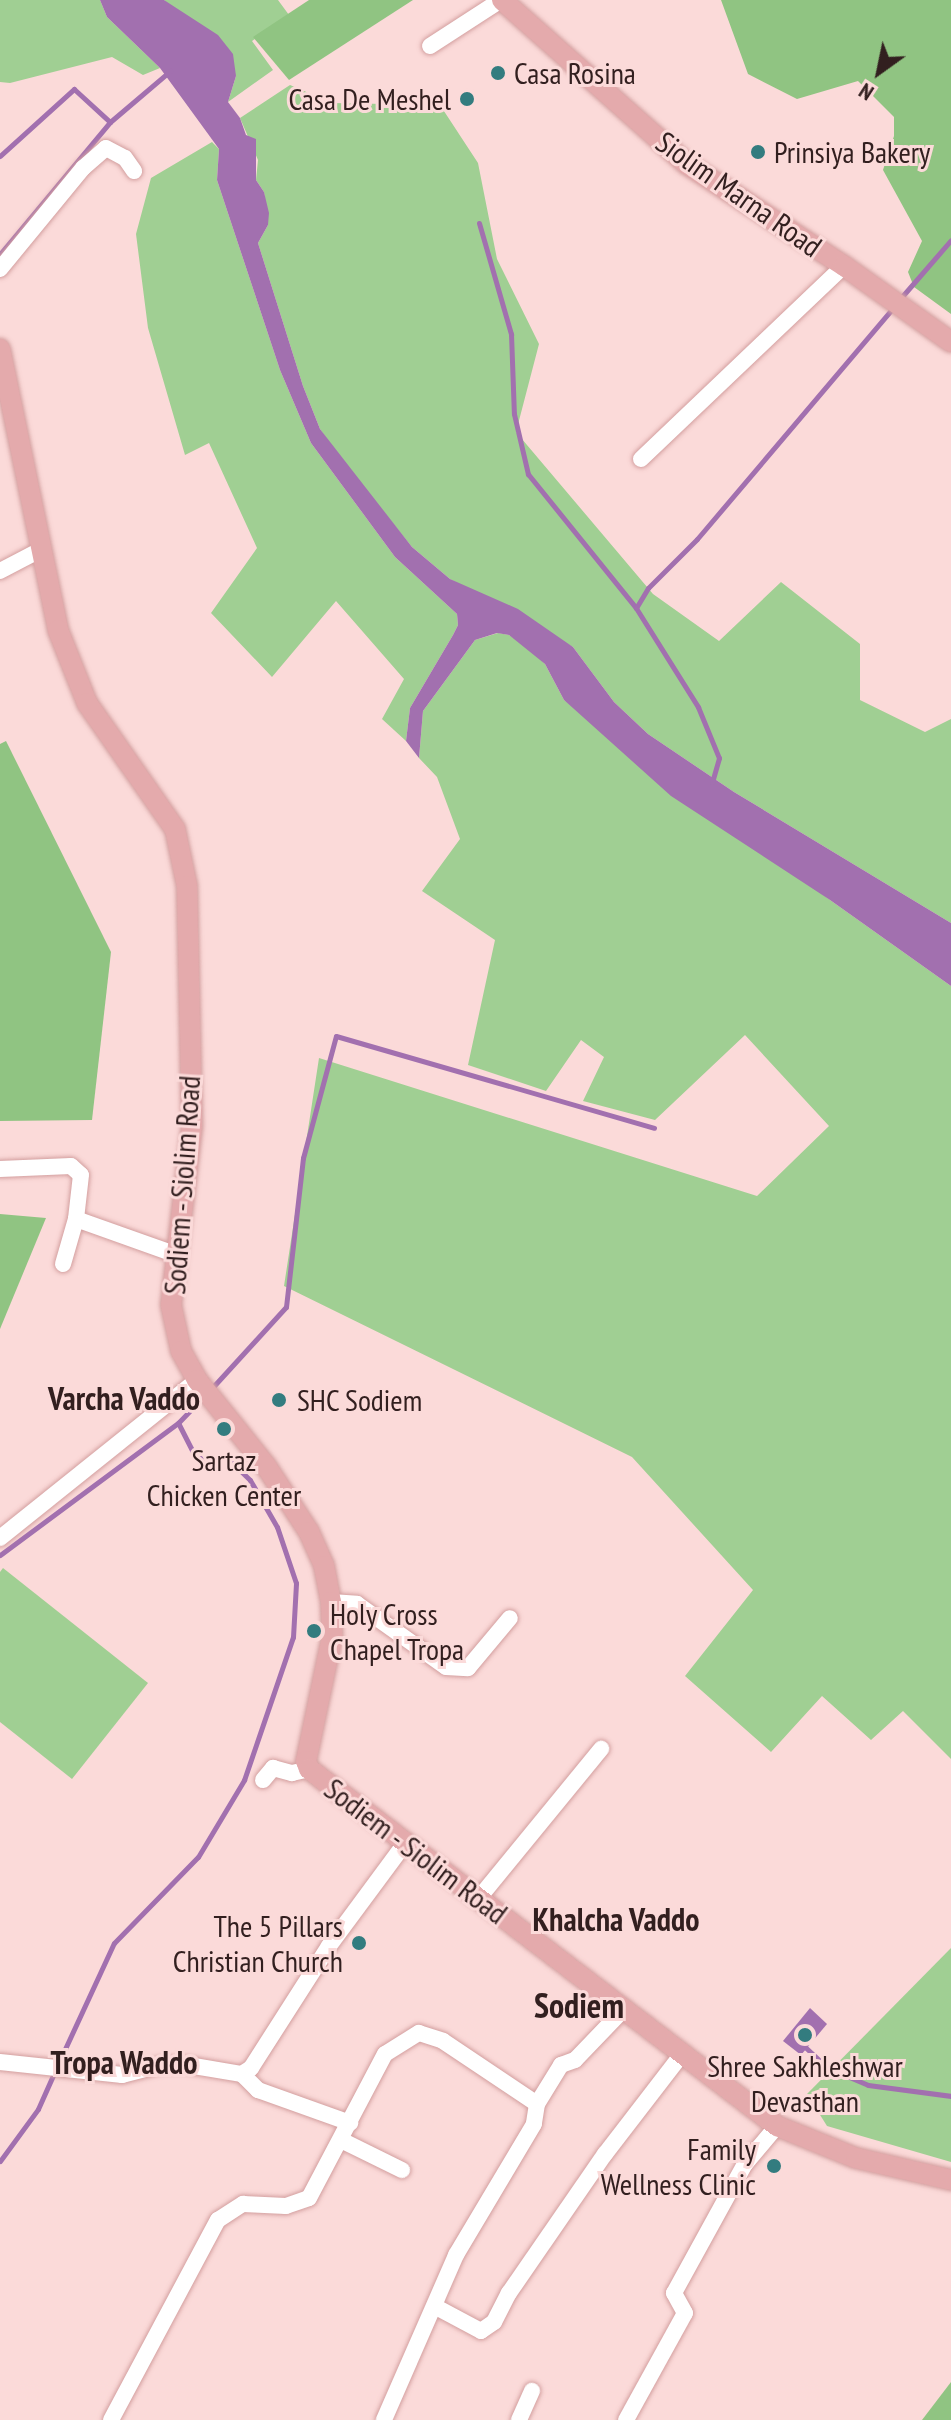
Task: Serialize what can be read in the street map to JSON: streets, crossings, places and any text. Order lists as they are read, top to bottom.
{
  "streets": {
    "main road": ["Siolim Marna Road", "Sodiem - Siolim Road"]
  },
  "districts": [
    "Varcha Vaddo",
    "Khalcha Vaddo",
    "Sodiem",
    "Tropa Waddo"
  ],
  "places": [
    "Casa Rosina",
    "Casa De Meshel",
    "Prinsiya Bakery",
    "SHC Sodiem",
    "Sartaz Chicken Center",
    "Holy Cross Chapel Tropa",
    "The 5 Pillars Christian Church",
    "Shree Sakhleshwar Devasthan",
    "Family Wellness Clinic"
  ],
  "north": "bottom left"
}
